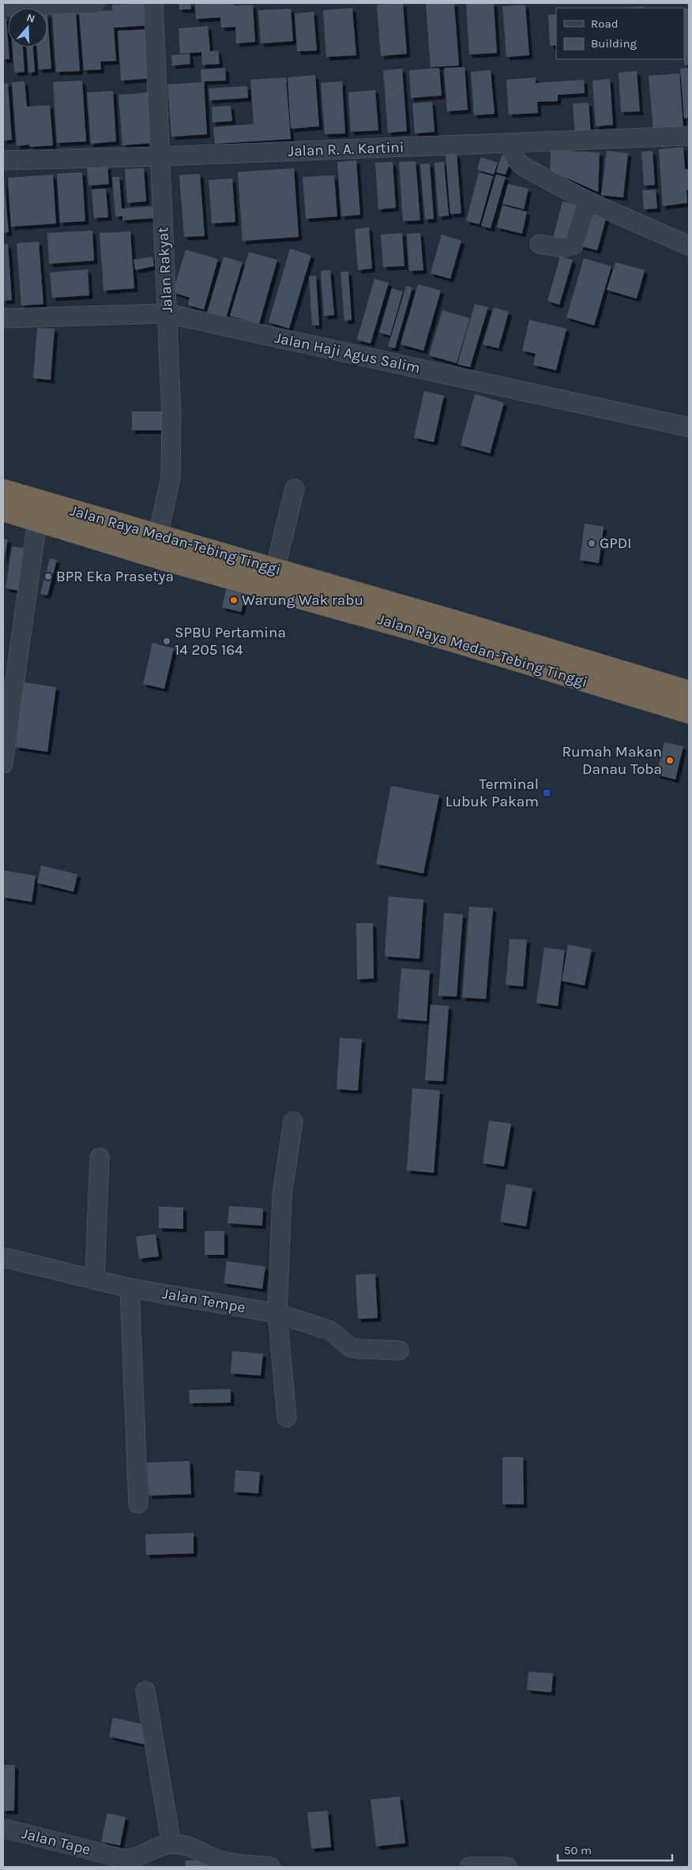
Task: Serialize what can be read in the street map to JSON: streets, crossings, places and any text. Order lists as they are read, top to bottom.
{
  "streets": {
    "highway": ["Jalan Raya Medan-Tebing Tinggi"],
    "street": [
      "Jalan R. A. Kartini",
      "Jalan Rakyat",
      "Jalan Haji Agus Salim",
      "Jalan Tempe",
      "Jalan Tape"
    ]
  },
  "crossings": [
    ["Jalan R. A. Kartini", "Jalan Rakyat"],
    ["Jalan Rakyat", "Jalan Haji Agus Salim"],
    ["Jalan Rakyat", "Jalan Raya Medan-Tebing Tinggi"]
  ],
  "places": {
    "other": [
      "GPDI",
      "BPR Eka Prasetya",
      "Warung Wak rabu",
      "SPBU Pertamina 14 205 164",
      "Rumah Makan Danau Toba"
    ],
    "transit": ["Terminal Lubuk Pakam"]
  },
  "legend": ["Road", "Building"],
  "scale_bar": "50 m",
  "north": "top"
}
